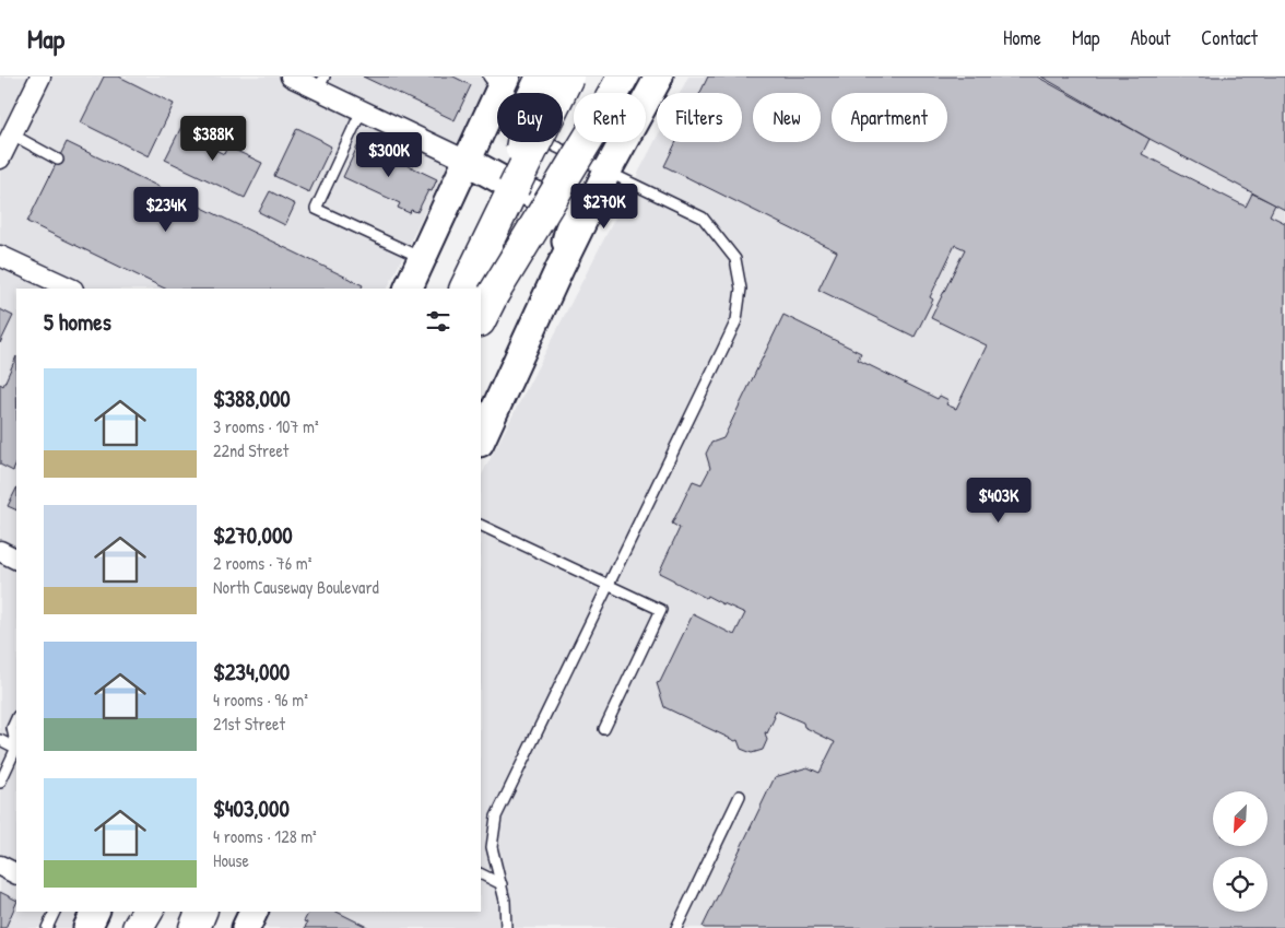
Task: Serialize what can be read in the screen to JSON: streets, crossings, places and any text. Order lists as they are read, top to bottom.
{
  "north": "bottom left",
  "page": {
    "header": "Map",
    "nav": [
      "Home",
      "Map",
      "About",
      "Contact"
    ],
    "chip": [
      "Buy",
      "Rent",
      "Filters",
      "New",
      "Apartment"
    ],
    "price": [
      "$388K",
      "$300K",
      "$270K",
      "$234K",
      "$403K"
    ],
    "heading": "5 homes",
    "list": [
      {
        "name": "$388,000",
        "note": "3 rooms · 107 m² · 22nd Street"
      },
      {
        "name": "$270,000",
        "note": "2 rooms · 76 m² · North Causeway Boulevard"
      },
      {
        "name": "$234,000",
        "note": "4 rooms · 96 m² · 21st Street"
      },
      {
        "name": "$403,000",
        "note": "4 rooms · 128 m² · House"
      }
    ]
  }
}
